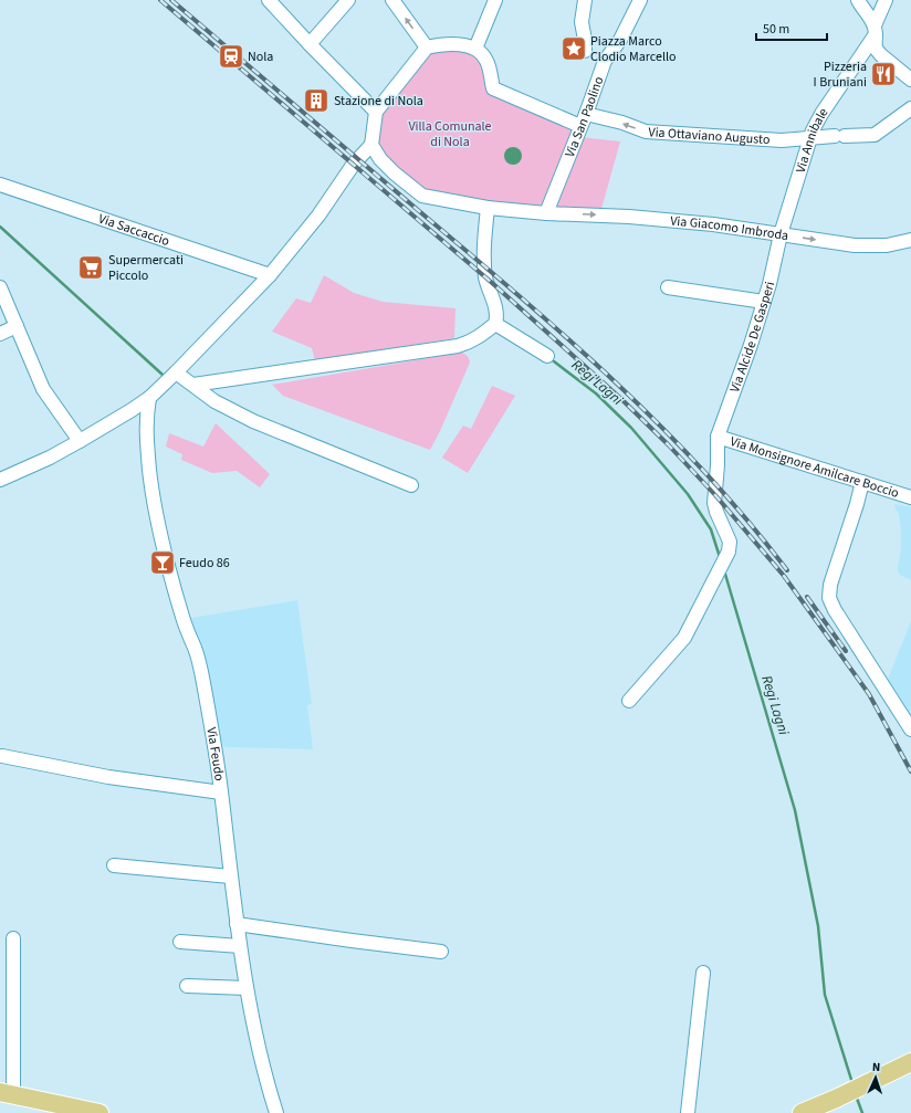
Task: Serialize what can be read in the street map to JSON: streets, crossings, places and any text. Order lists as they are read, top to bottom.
{
  "streets": {
    "street": [
      "Via San Paolino",
      "Via Ottaviano Augusto",
      "Via Annibale",
      "Via Giacomo Imbroda",
      "Via Saccaccio",
      "Via Alcide De Gasperi",
      "Via Monsignore Amilcare Boccio",
      "Via Feudo"
    ]
  },
  "crossings": [
    ["Via San Paolino", "Via Ottaviano Augusto"],
    ["Via San Paolino", "Via Giacomo Imbroda"],
    ["Via Ottaviano Augusto", "Via Annibale"],
    ["Via Annibale", "Via Giacomo Imbroda"],
    ["Via Annibale", "Via Alcide De Gasperi"],
    ["Via Giacomo Imbroda", "Via Alcide De Gasperi"],
    ["Via Alcide De Gasperi", "Via Monsignore Amilcare Boccio"]
  ],
  "one_way": ["Via Ottaviano Augusto", "Via Giacomo Imbroda"],
  "water": ["Regi Lagni"],
  "parks": ["Villa Comunale di Nola"],
  "places": {
    "place": ["Piazza Marco Clodio Marcello"],
    "station": ["Nola"],
    "restaurant": ["Pizzeria I Bruniani"],
    "building": ["Stazione di Nola"],
    "supermarket": ["Supermercati Piccolo"],
    "bar": ["Feudo 86"]
  },
  "scale_bar": "50 m",
  "north": "top"
}
